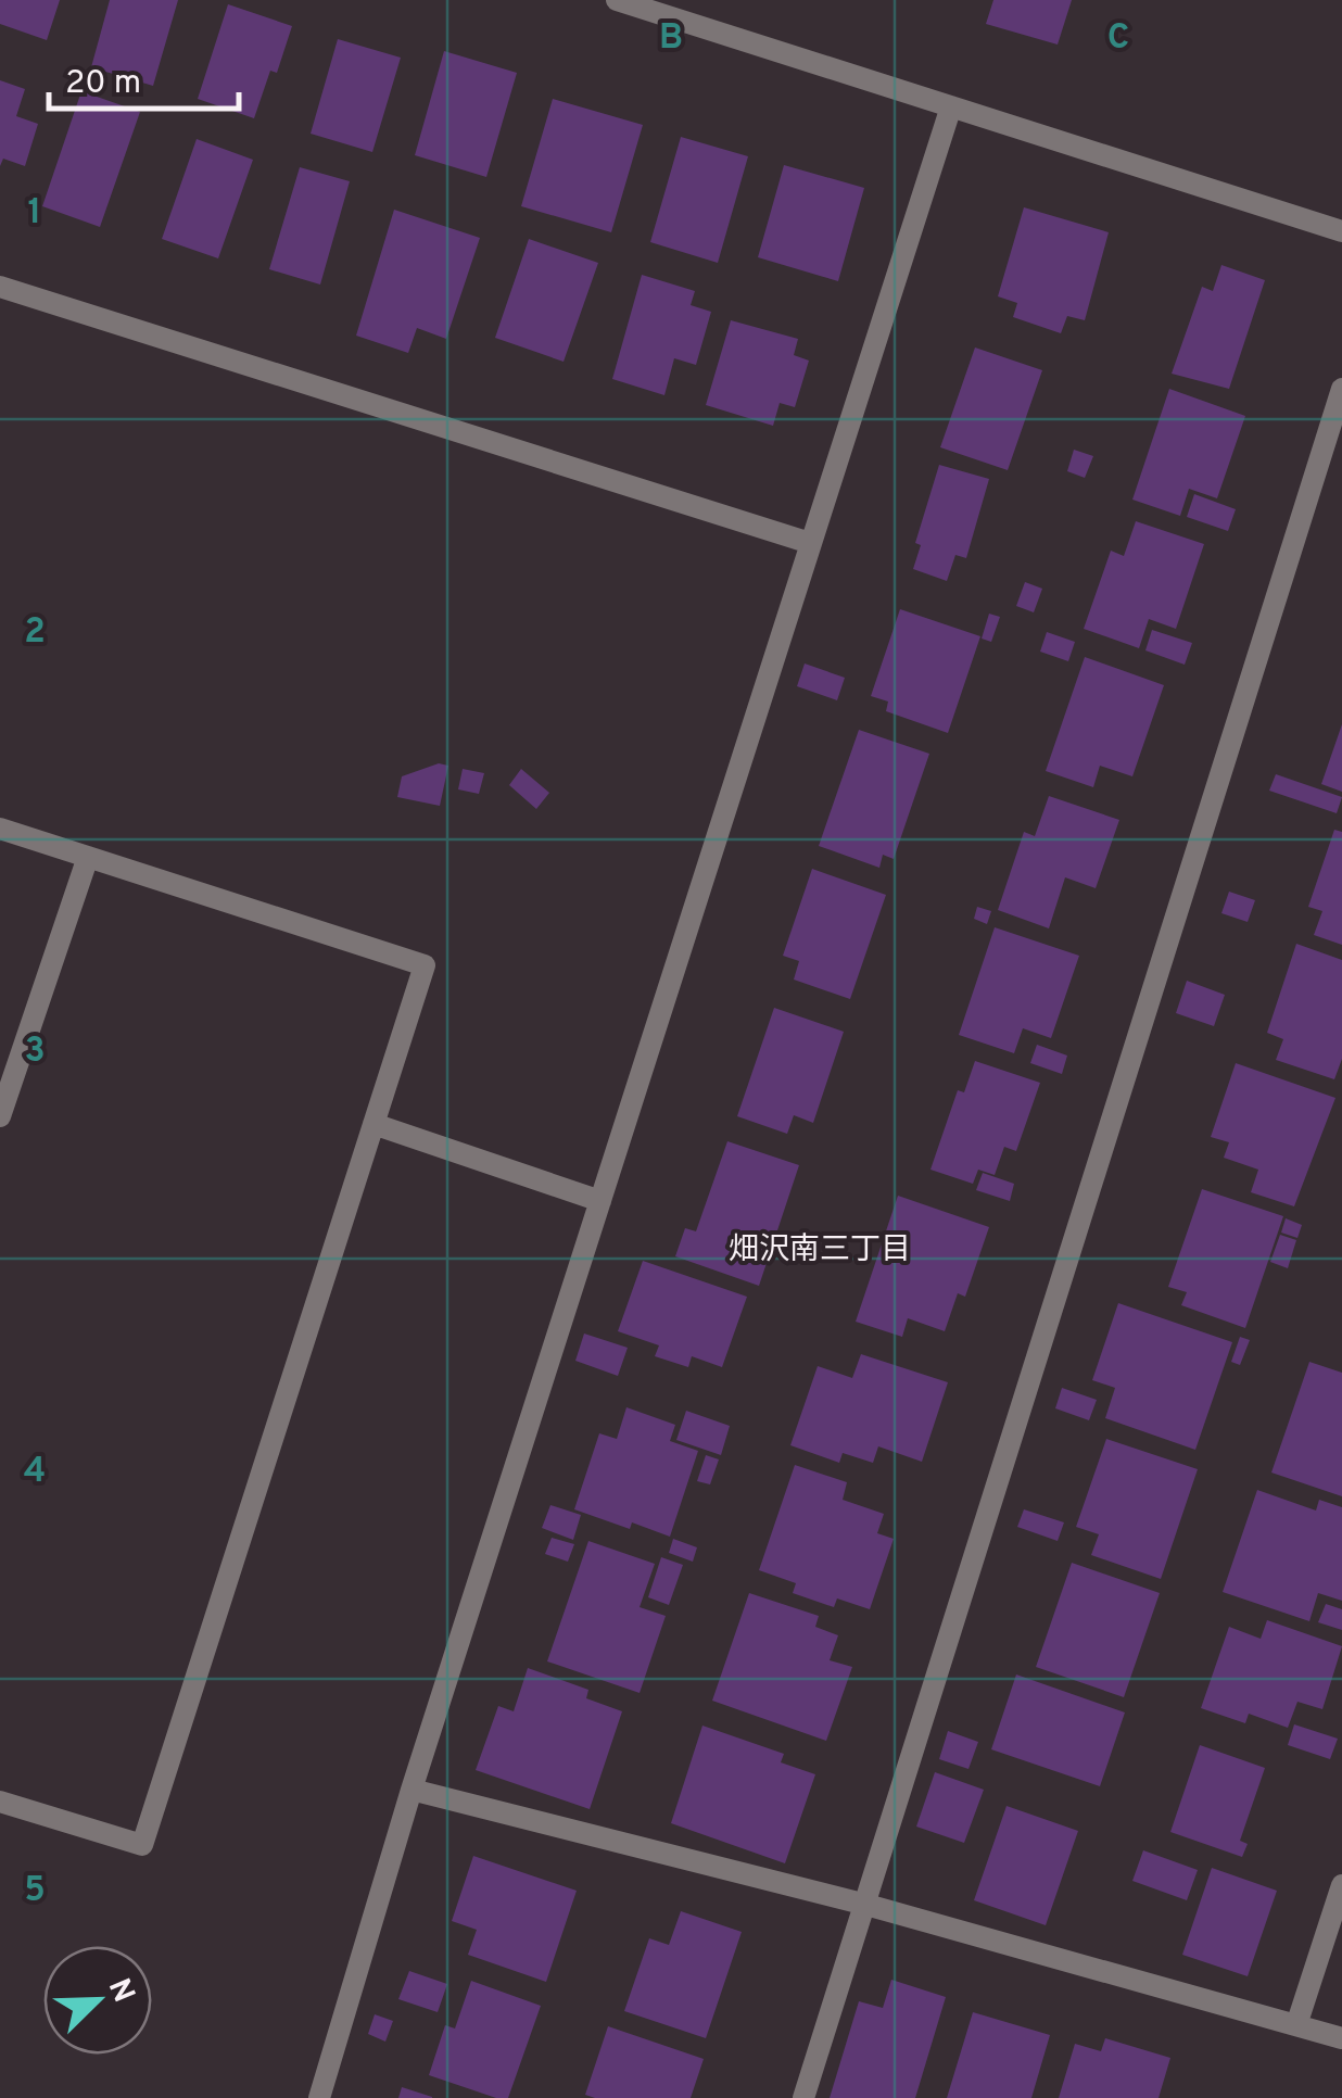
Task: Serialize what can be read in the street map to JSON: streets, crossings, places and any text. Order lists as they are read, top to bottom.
{
  "districts": ["畑沢南三丁目"],
  "scale_bar": "20 m",
  "north": "top right",
  "grid": {
    "columns": ["B", "C"],
    "rows": [
      "1",
      "2",
      "3",
      "4",
      "5"
    ]
  }
}
